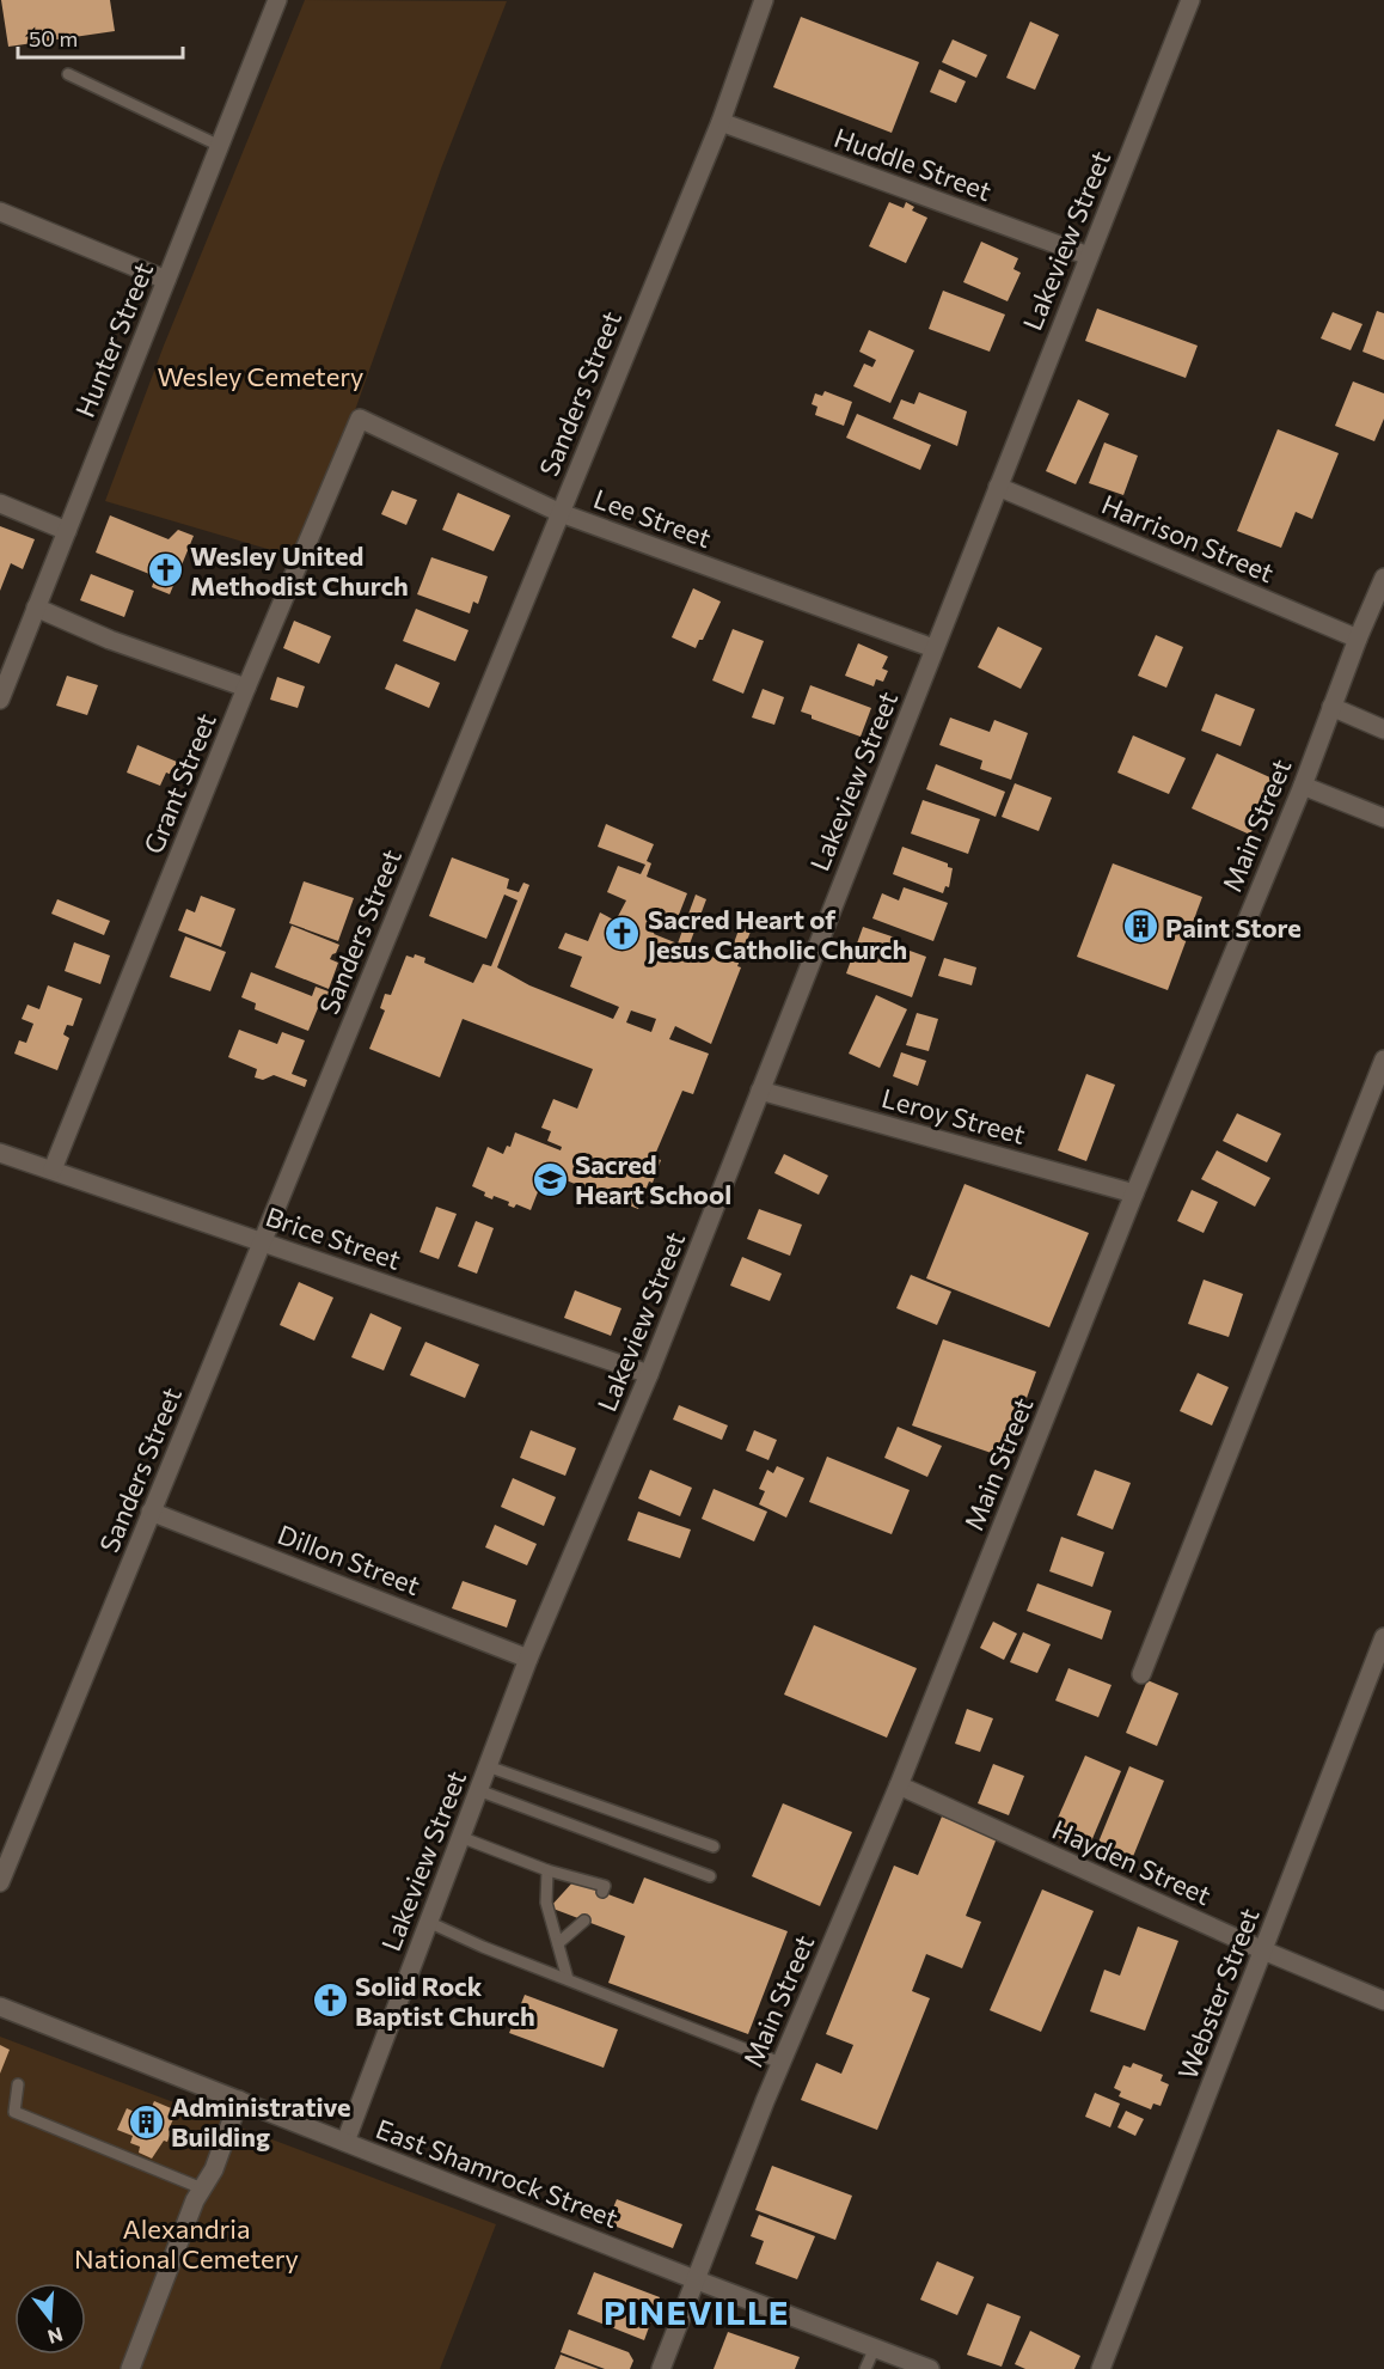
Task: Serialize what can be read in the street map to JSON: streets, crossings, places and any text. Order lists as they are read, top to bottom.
{
  "streets": {
    "street": [
      "Huddle Street",
      "Lakeview Street",
      "Hunter Street",
      "Sanders Street",
      "Lee Street",
      "Harrison Street",
      "Grant Street",
      "Main Street",
      "Leroy Street",
      "Brice Street",
      "Dillon Street",
      "Hayden Street",
      "Webster Street",
      "East Shamrock Street"
    ]
  },
  "crossings": [
    ["Huddle Street", "Lakeview Street"],
    ["Huddle Street", "Sanders Street"],
    ["Lakeview Street", "Lee Street"],
    ["Lakeview Street", "Harrison Street"],
    ["Lakeview Street", "Leroy Street"],
    ["Lakeview Street", "Brice Street"],
    ["Lakeview Street", "Dillon Street"],
    ["Lakeview Street", "East Shamrock Street"],
    ["Sanders Street", "Lee Street"],
    ["Sanders Street", "Brice Street"],
    ["Sanders Street", "Dillon Street"],
    ["Lee Street", "Grant Street"],
    ["Harrison Street", "Main Street"],
    ["Grant Street", "Brice Street"],
    ["Main Street", "Leroy Street"],
    ["Main Street", "Hayden Street"],
    ["Main Street", "East Shamrock Street"],
    ["Hayden Street", "Webster Street"]
  ],
  "districts": ["PINEVILLE"],
  "parks": ["Wesley Cemetery", "Alexandria National Cemetery"],
  "places": {
    "church": ["Wesley United Methodist Church", "Sacred Heart of Jesus Catholic Church", "Solid Rock Baptist Church"],
    "building": ["Paint Store", "Administrative Building"],
    "school or university": ["Sacred Heart School"]
  },
  "scale_bar": "50 m",
  "north": "bottom"
}
